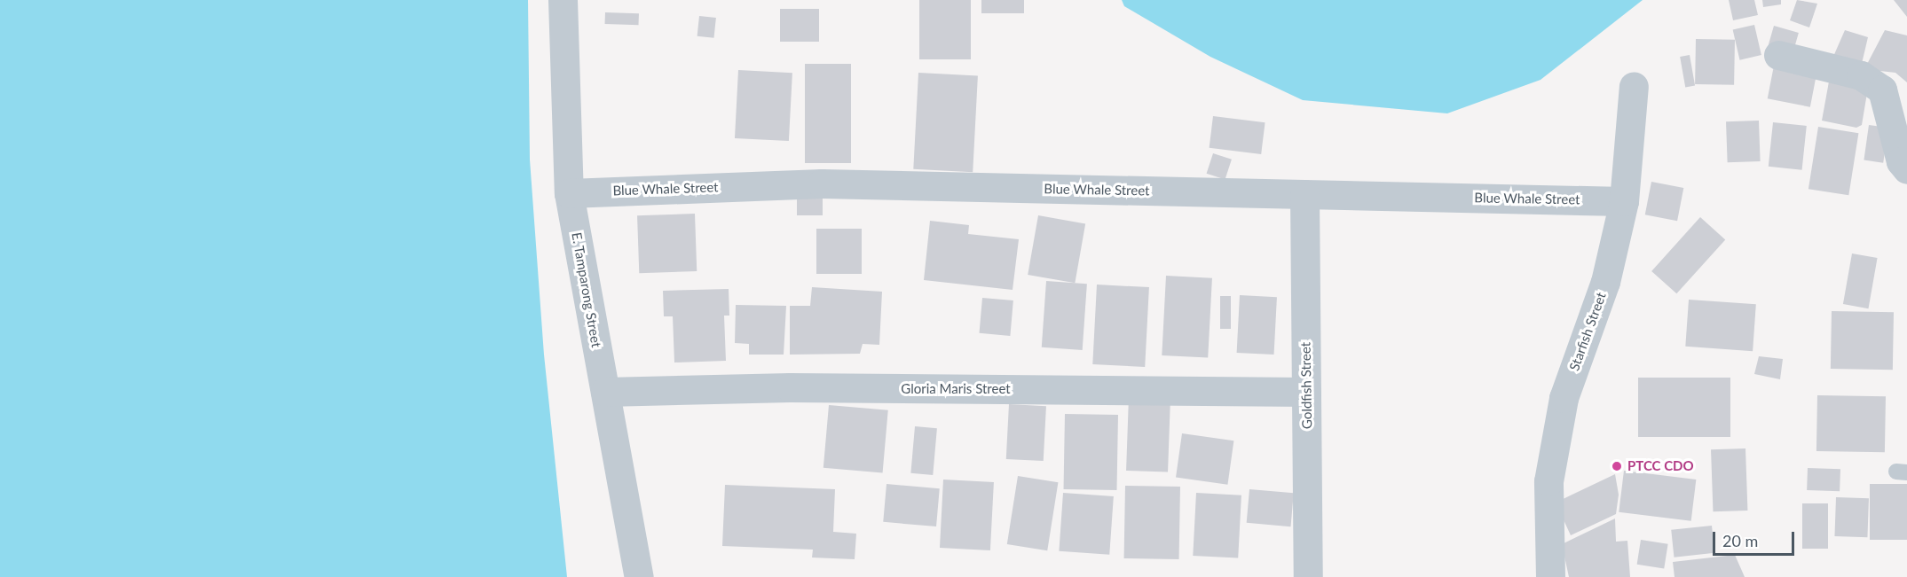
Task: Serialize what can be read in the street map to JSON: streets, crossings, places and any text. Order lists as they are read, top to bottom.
{
  "streets": {
    "street": [
      "Blue Whale Street",
      "E. Tamparong Street",
      "Starfish Street",
      "Goldfish Street",
      "Gloria Maris Street"
    ]
  },
  "crossings": [
    ["Blue Whale Street", "E. Tamparong Street"],
    ["Blue Whale Street", "Starfish Street"],
    ["Blue Whale Street", "Goldfish Street"],
    ["E. Tamparong Street", "Gloria Maris Street"],
    ["Goldfish Street", "Gloria Maris Street"]
  ],
  "places": ["PTCC CDO"],
  "scale_bar": "20 m"
}
